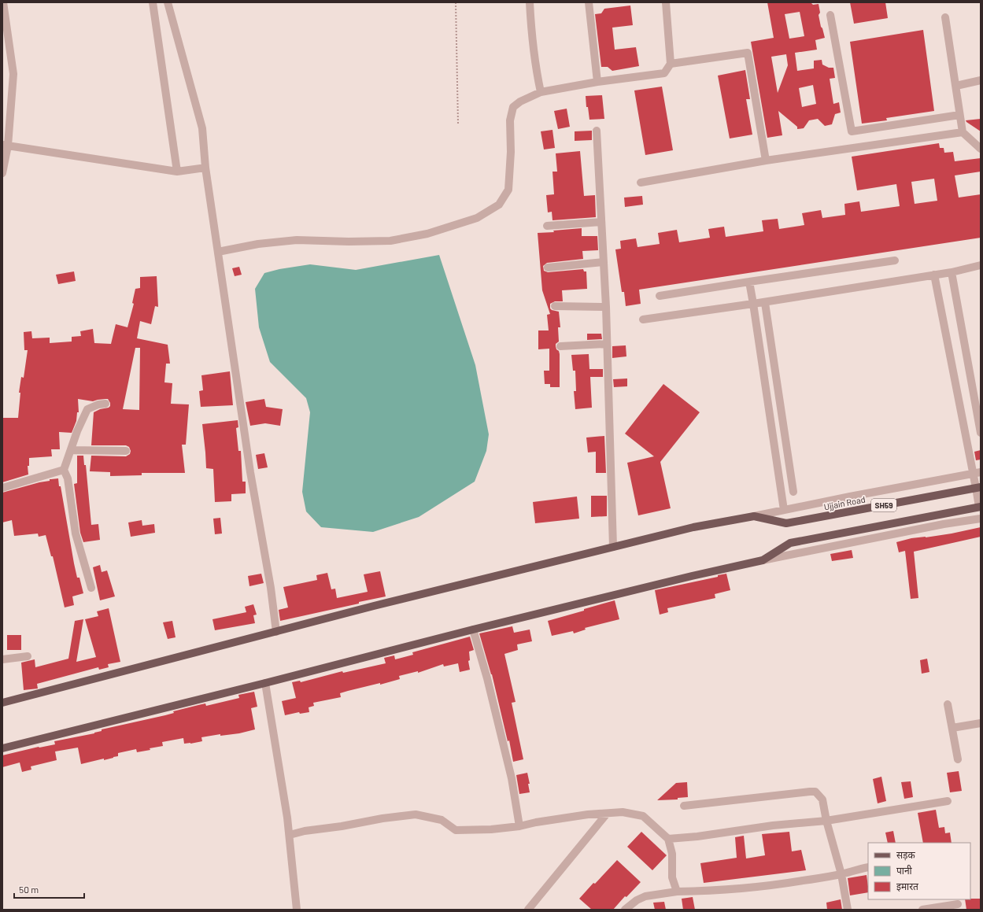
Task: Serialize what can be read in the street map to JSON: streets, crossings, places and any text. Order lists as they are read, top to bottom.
{
  "streets": {
    "main road": ["Ujjain Road", "SH59"]
  },
  "legend": ["सड़क", "पानी", "इमारत"],
  "scale_bar": "50 m"
}
